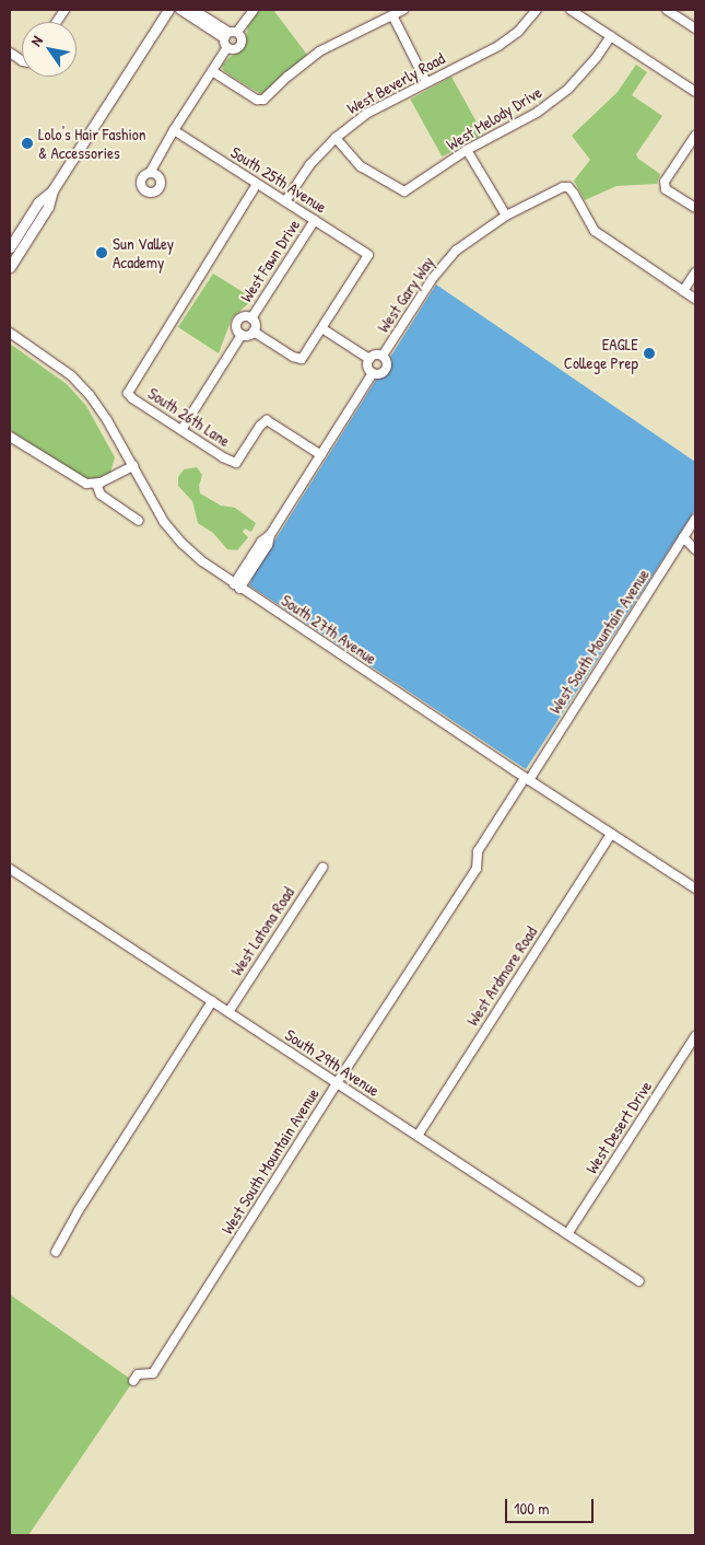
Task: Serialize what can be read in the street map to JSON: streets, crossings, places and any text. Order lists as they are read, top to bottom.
{
  "streets": {
    "street": [
      "West Beverly Road",
      "West Melody Drive",
      "South 25th Avenue",
      "West Fawn Drive",
      "West Gary Way",
      "South 26th Lane",
      "South 27th Avenue",
      "West South Mountain Avenue",
      "West Latona Road",
      "West Ardmore Road",
      "South 29th Avenue",
      "West Desert Drive"
    ]
  },
  "crossings": [
    ["West Beverly Road", "West Melody Drive"],
    ["West Beverly Road", "South 25th Avenue"],
    ["South 25th Avenue", "West Fawn Drive"],
    ["South 25th Avenue", "South 26th Lane"],
    ["South 27th Avenue", "West South Mountain Avenue"],
    ["South 27th Avenue", "West Ardmore Road"],
    ["West South Mountain Avenue", "South 29th Avenue"],
    ["West Latona Road", "South 29th Avenue"],
    ["West Ardmore Road", "South 29th Avenue"],
    ["South 29th Avenue", "West Desert Drive"]
  ],
  "places": ["Lolo's Hair Fashion & Accessories", "Sun Valley Academy", "EAGLE College Prep"],
  "scale_bar": "100 m",
  "north": "top left"
}
